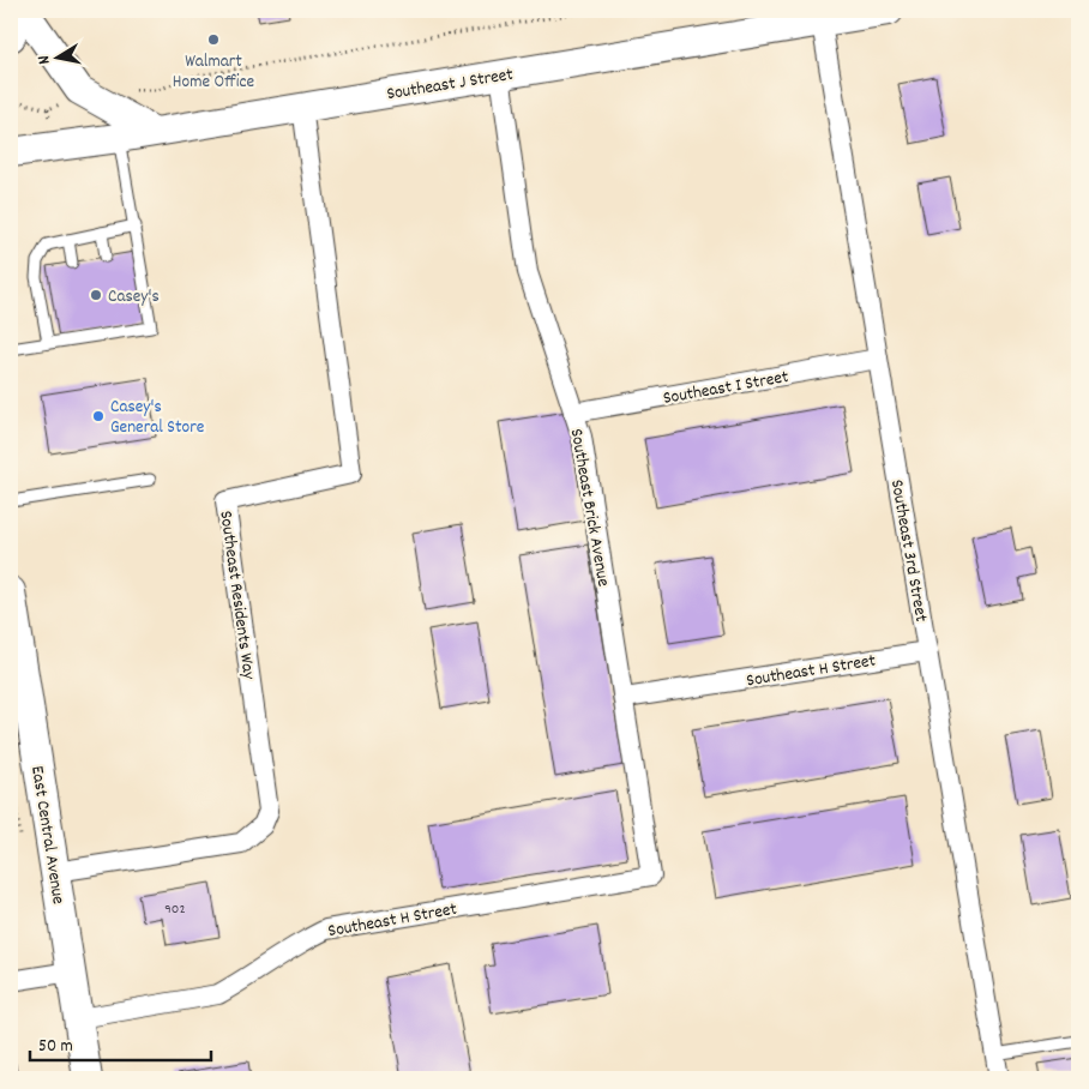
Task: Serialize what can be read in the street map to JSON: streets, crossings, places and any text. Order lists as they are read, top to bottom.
{
  "streets": {
    "main road": ["Southeast J Street", "East Central Avenue"],
    "street": [
      "Southeast I Street",
      "Southeast Brick Avenue",
      "Southeast 3rd Street",
      "Southeast Residents Way",
      "Southeast H Street"
    ]
  },
  "crossings": [
    ["Southeast J Street", "Southeast Brick Avenue"],
    ["Southeast J Street", "Southeast 3rd Street"],
    ["Southeast J Street", "Southeast Residents Way"],
    ["Southeast I Street", "Southeast Brick Avenue"],
    ["Southeast I Street", "Southeast 3rd Street"],
    ["Southeast Brick Avenue", "Southeast H Street"],
    ["Southeast 3rd Street", "Southeast H Street"],
    ["Southeast Residents Way", "East Central Avenue"],
    ["Southeast H Street", "East Central Avenue"]
  ],
  "places": ["Walmart Home Office", "Casey's", "Casey's General Store"],
  "house_numbers": ["902"],
  "scale_bar": "50 m",
  "north": "left"
}
